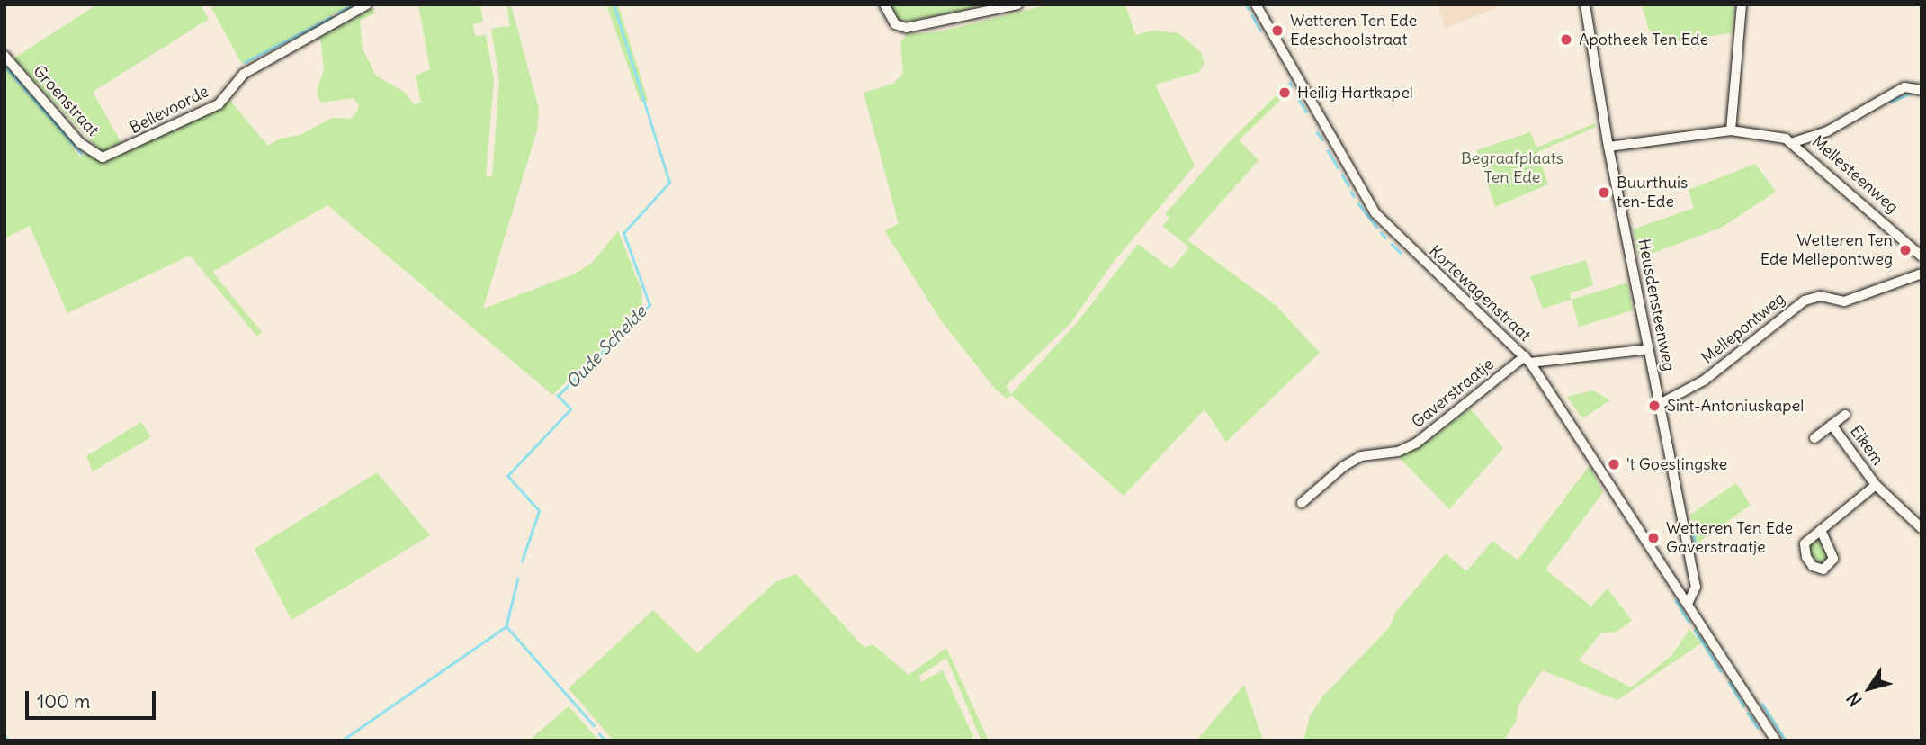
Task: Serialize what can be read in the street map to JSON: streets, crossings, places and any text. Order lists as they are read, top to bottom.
{
  "streets": {
    "street": [
      "Groenstraat",
      "Bellevoorde",
      "Mellesteenweg",
      "Kortewagenstraat",
      "Heusdensteenweg",
      "Mellepontweg",
      "Gaverstraatje",
      "Eikem"
    ]
  },
  "crossings": [
    ["Groenstraat", "Bellevoorde"],
    ["Mellesteenweg", "Heusdensteenweg"],
    ["Kortewagenstraat", "Heusdensteenweg"],
    ["Kortewagenstraat", "Gaverstraatje"],
    ["Heusdensteenweg", "Mellepontweg"]
  ],
  "water": ["Oude Schelde"],
  "parks": ["Begraafplaats Ten Ede"],
  "places": [
    "Wetteren Ten Ede Edeschoolstraat",
    "Apotheek Ten Ede",
    "Heilig Hartkapel",
    "Buurthuis ten-Ede",
    "Wetteren Ten Ede Mellepontweg",
    "Sint-Antoniuskapel",
    "'t Goestingske",
    "Wetteren Ten Ede Gaverstraatje"
  ],
  "scale_bar": "100 m",
  "north": "bottom left"
}
